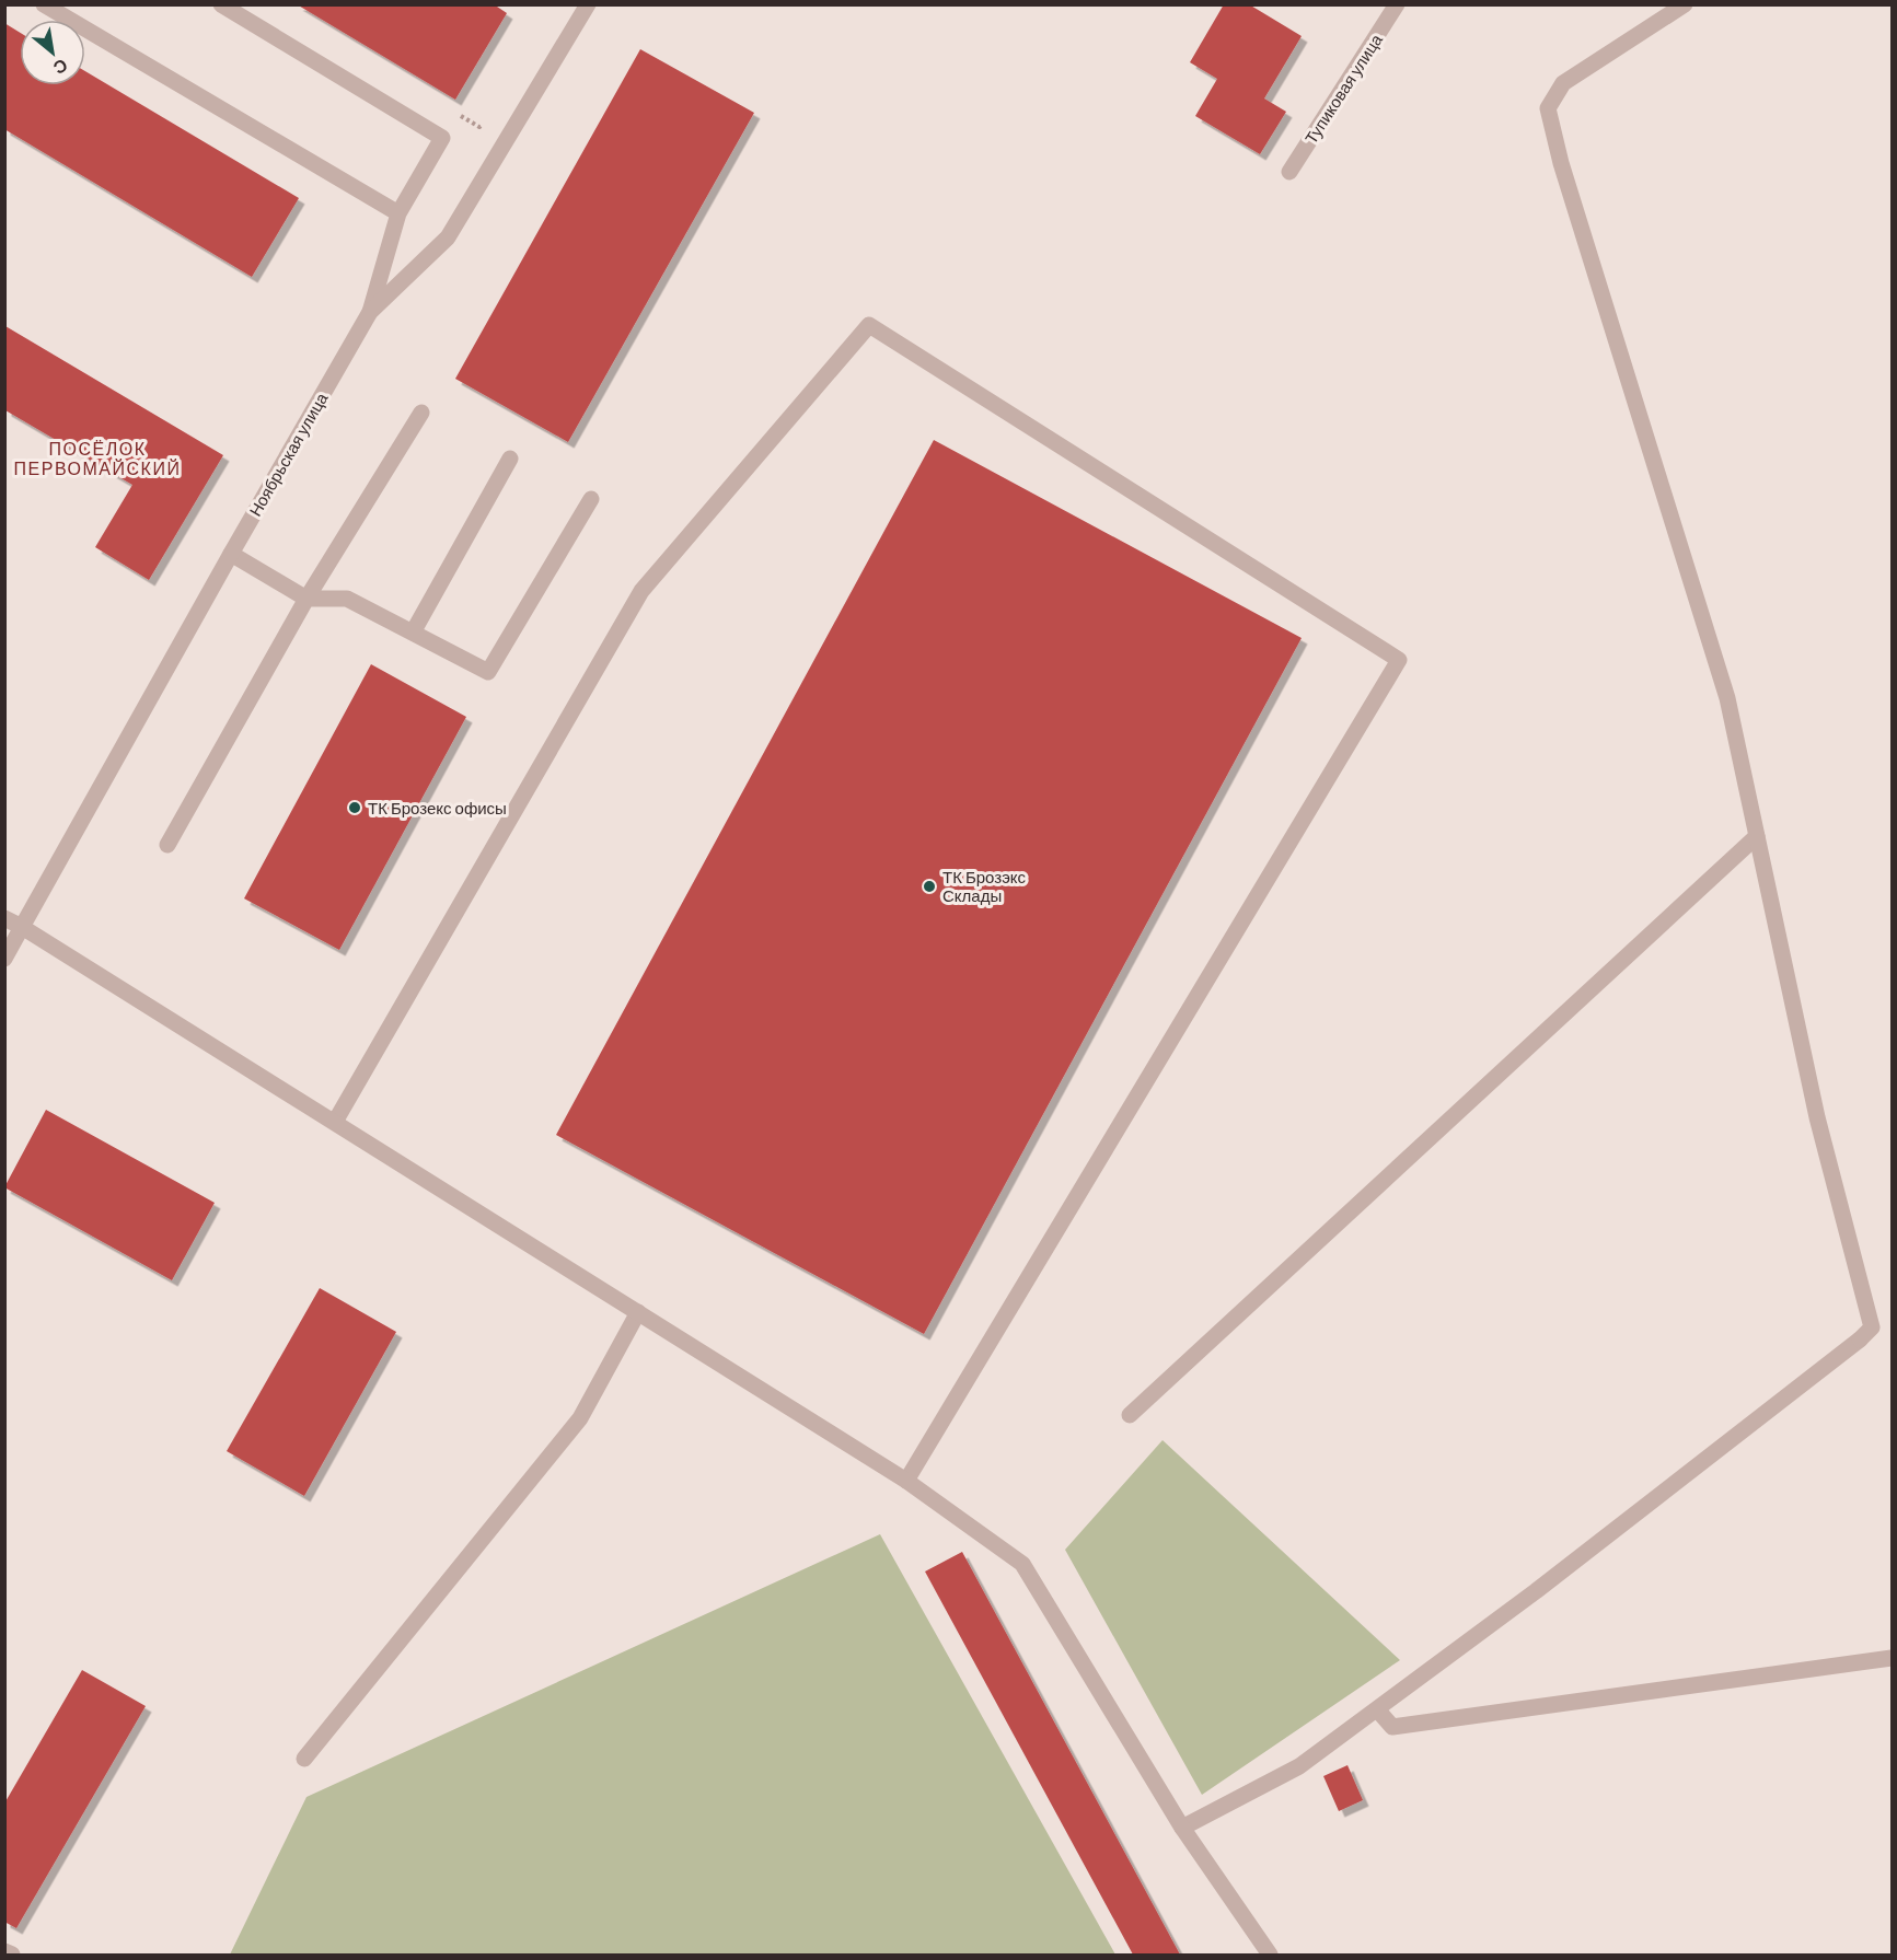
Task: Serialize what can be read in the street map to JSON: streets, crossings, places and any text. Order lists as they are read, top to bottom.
{
  "streets": {
    "street": ["Тупиковая улица", "Ноябрьская улица"]
  },
  "districts": ["ПОСЁЛОК ПЕРВОМАЙСКИЙ"],
  "places": ["ТК Брозекс офисы", "ТК Брозэкс Склады"],
  "north": "bottom right"
}
